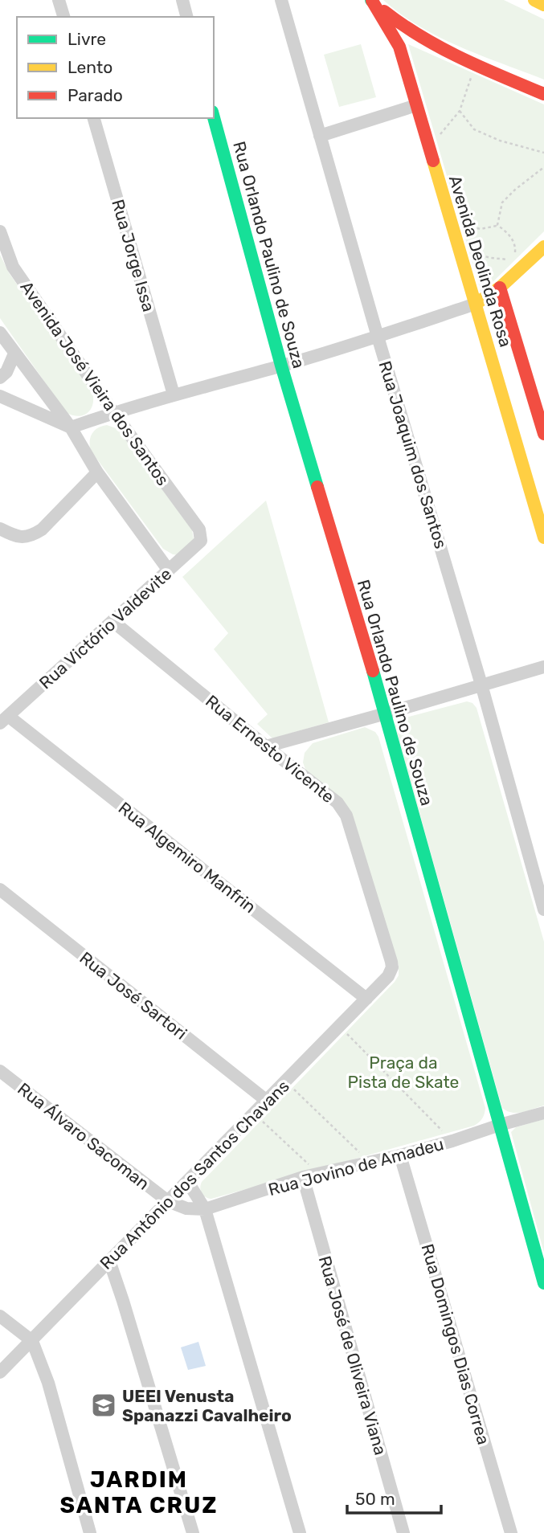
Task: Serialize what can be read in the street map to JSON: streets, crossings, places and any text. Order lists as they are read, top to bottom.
{
  "streets": {
    "main road": ["Rua Orlando Paulino de Souza", "Avenida Deolinda Rosa"],
    "street": [
      "Rua Jorge Issa",
      "Avenida José Vieira dos Santos",
      "Rua Joaquim dos Santos",
      "Rua Victório Valdevite",
      "Rua Ernesto Vicente",
      "Rua Algemiro Manfrin",
      "Rua José Sartori",
      "Rua Álvaro Sacoman",
      "Rua Jovino de Amadeu",
      "Rua Antônio dos Santos Chavans",
      "Rua Domingos Dias Correa",
      "Rua José de Oliveira Viana"
    ]
  },
  "crossings": [
    ["Rua Orlando Paulino de Souza", "Rua Jovino de Amadeu"],
    ["Avenida José Vieira dos Santos", "Rua Victório Valdevite"],
    ["Rua Victório Valdevite", "Rua Ernesto Vicente"],
    ["Rua Victório Valdevite", "Rua Algemiro Manfrin"],
    ["Rua Ernesto Vicente", "Rua Antônio dos Santos Chavans"],
    ["Rua Algemiro Manfrin", "Rua Antônio dos Santos Chavans"],
    ["Rua José Sartori", "Rua Antônio dos Santos Chavans"],
    ["Rua Álvaro Sacoman", "Rua Jovino de Amadeu"],
    ["Rua Álvaro Sacoman", "Rua Antônio dos Santos Chavans"],
    ["Rua Jovino de Amadeu", "Rua Antônio dos Santos Chavans"],
    ["Rua Jovino de Amadeu", "Rua Domingos Dias Correa"],
    ["Rua Jovino de Amadeu", "Rua José de Oliveira Viana"]
  ],
  "districts": ["JARDIM SANTA CRUZ"],
  "parks": ["Praça da Pista de Skate"],
  "places": {
    "school or university": ["UEEI Venusta Spanazzi Cavalheiro"]
  },
  "legend": ["Livre", "Lento", "Parado"],
  "scale_bar": "50 m"
}
